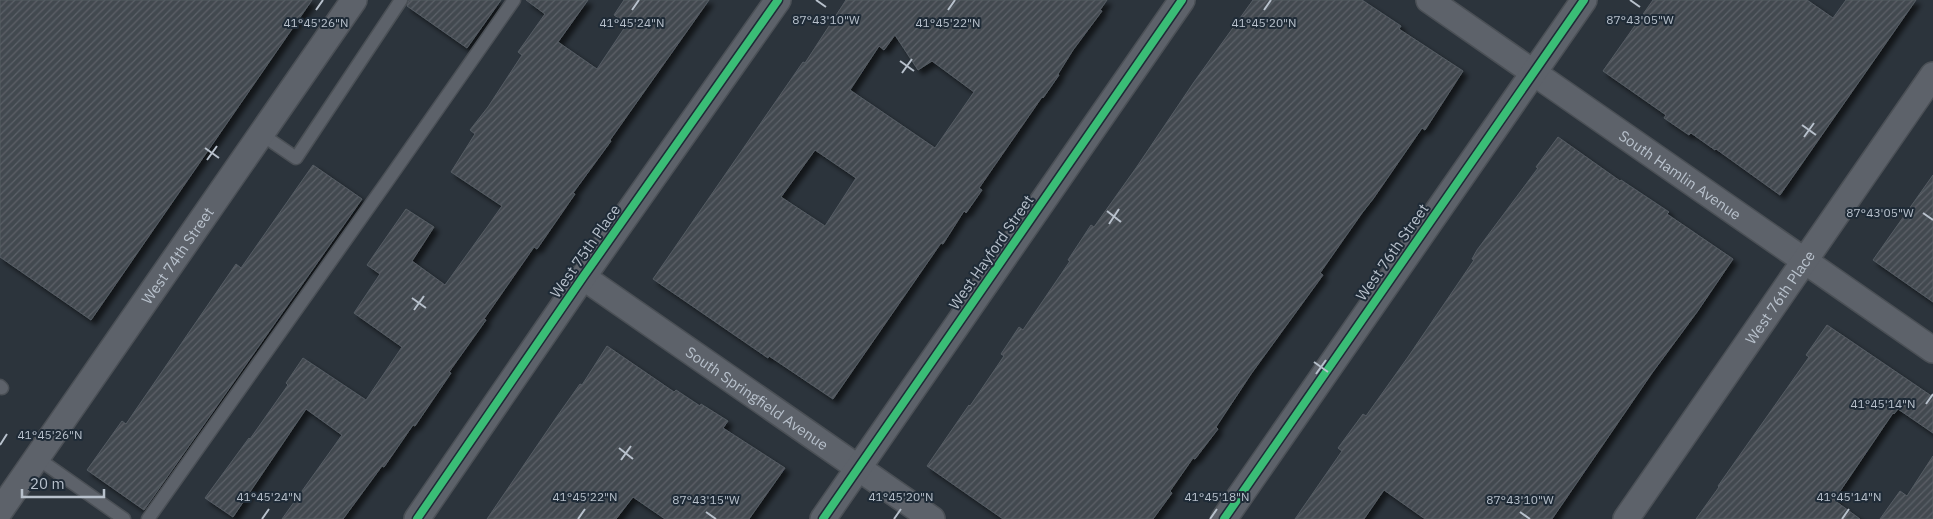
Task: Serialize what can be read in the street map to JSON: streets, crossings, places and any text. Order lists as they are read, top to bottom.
{
  "streets": {
    "street": [
      "South Hamlin Avenue",
      "West 75th Place",
      "West Hayford Street",
      "West 76th Street",
      "West 74th Street",
      "West 76th Place",
      "South Springfield Avenue"
    ]
  },
  "crossings": [
    ["South Hamlin Avenue", "West 76th Street"],
    ["South Hamlin Avenue", "West 76th Place"],
    ["West 75th Place", "South Springfield Avenue"],
    ["West Hayford Street", "South Springfield Avenue"]
  ],
  "scale_bar": "20 m",
  "coordinates": [
    "87°43'10\"W",
    "87°43'05\"W",
    "41°45'26\"N",
    "41°45'24\"N",
    "41°45'22\"N",
    "41°45'20\"N",
    "41°45'14\"N",
    "41°45'18\"N",
    "87°43'15\"W"
  ]
}
